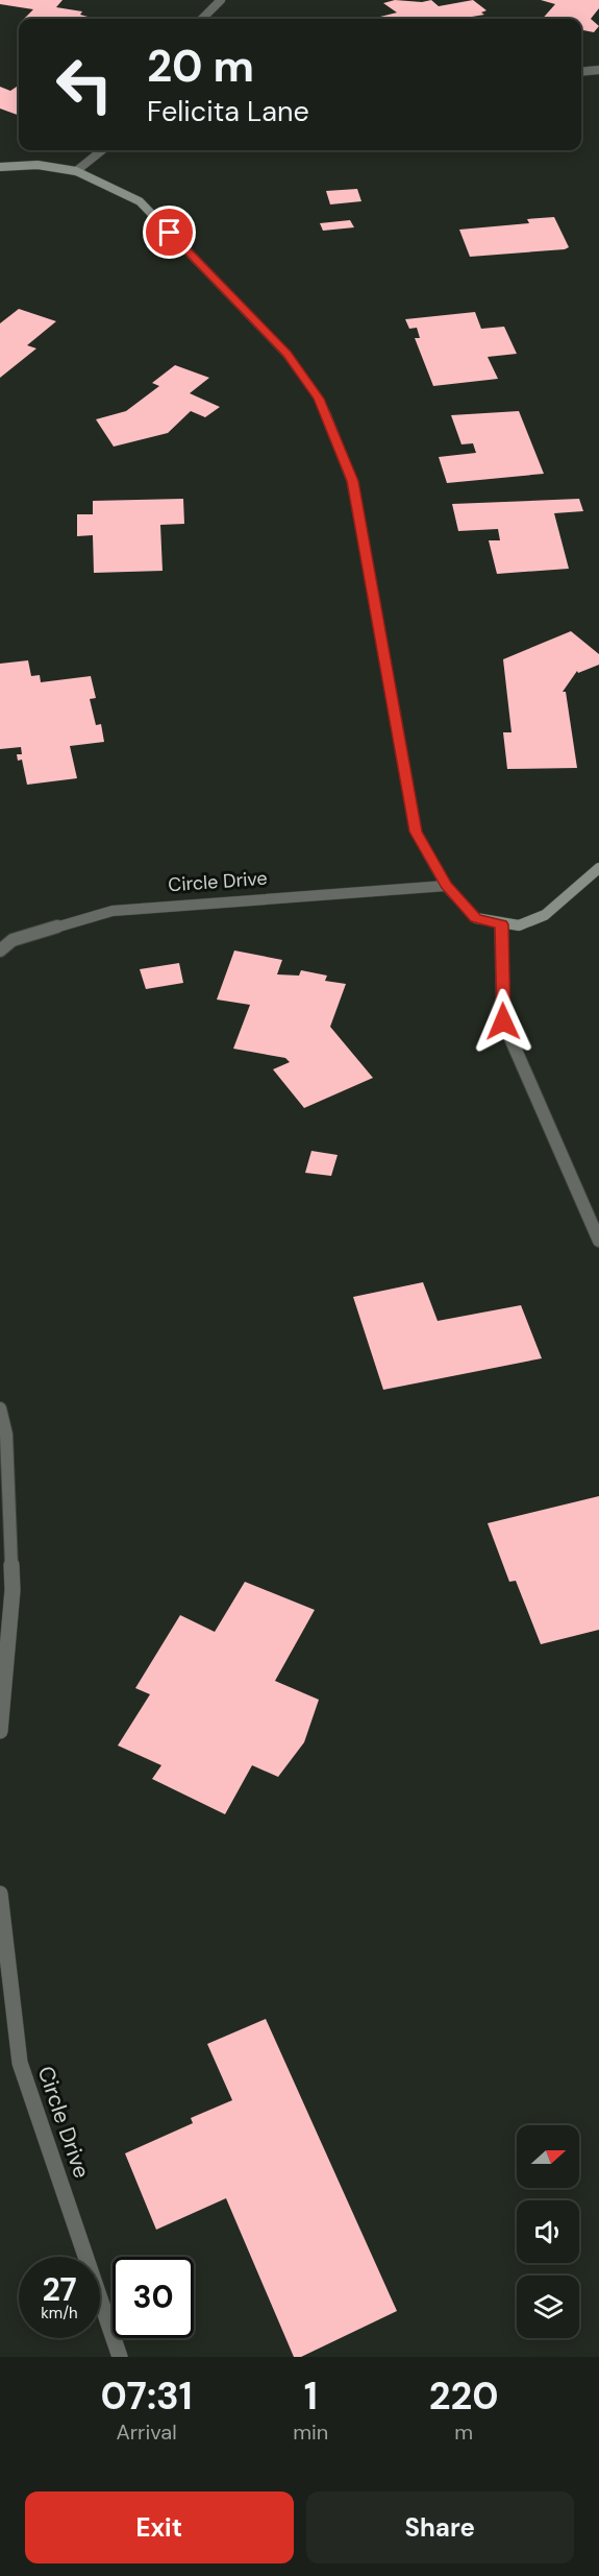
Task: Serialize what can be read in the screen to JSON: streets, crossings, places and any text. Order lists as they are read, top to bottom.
{
  "streets": {
    "street": ["Circle Drive"]
  },
  "north": "right",
  "page": {
    "turn": ["20 m", "Felicita Lane"],
    "speed": "27 km/h",
    "limit": "30",
    "eta": [
      "07:31",
      "Arrival",
      "1",
      "min",
      "220",
      "m"
    ],
    "buttons": ["Exit", "Share"]
  }
}
